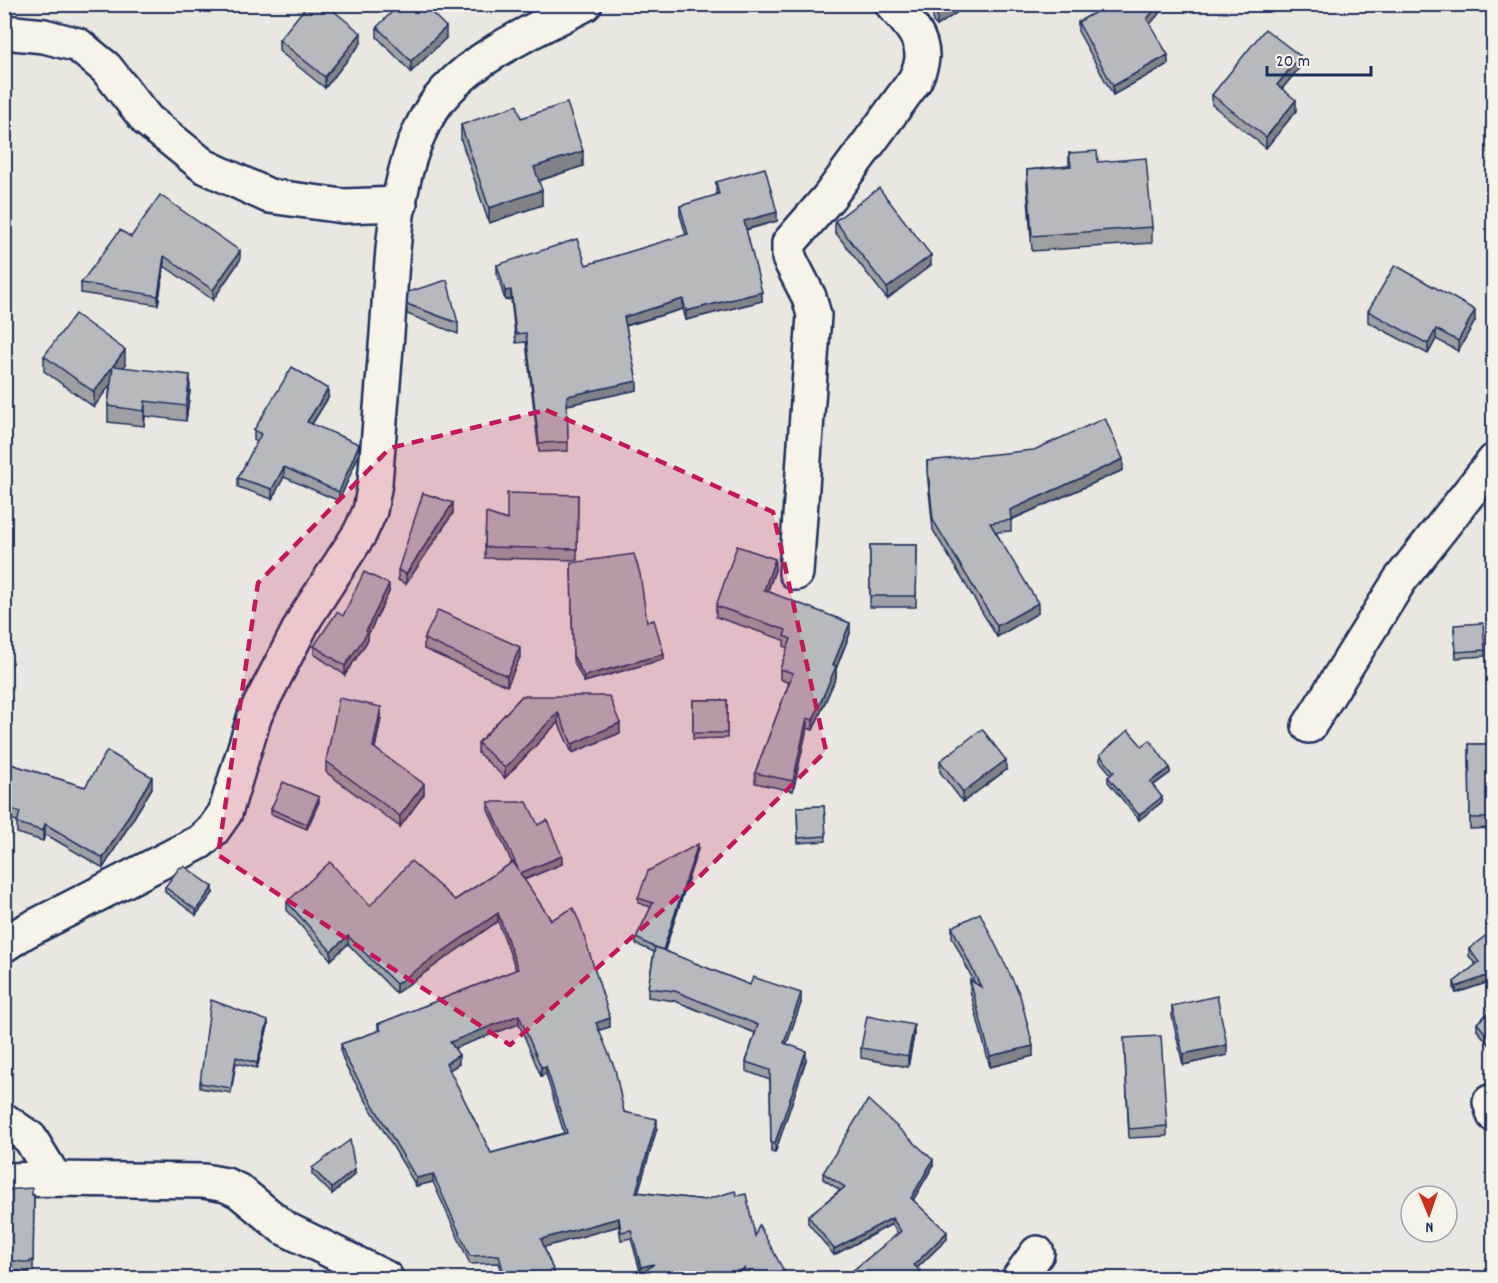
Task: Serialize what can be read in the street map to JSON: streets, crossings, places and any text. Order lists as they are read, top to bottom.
{
  "scale_bar": "20 m",
  "north": "bottom"
}
